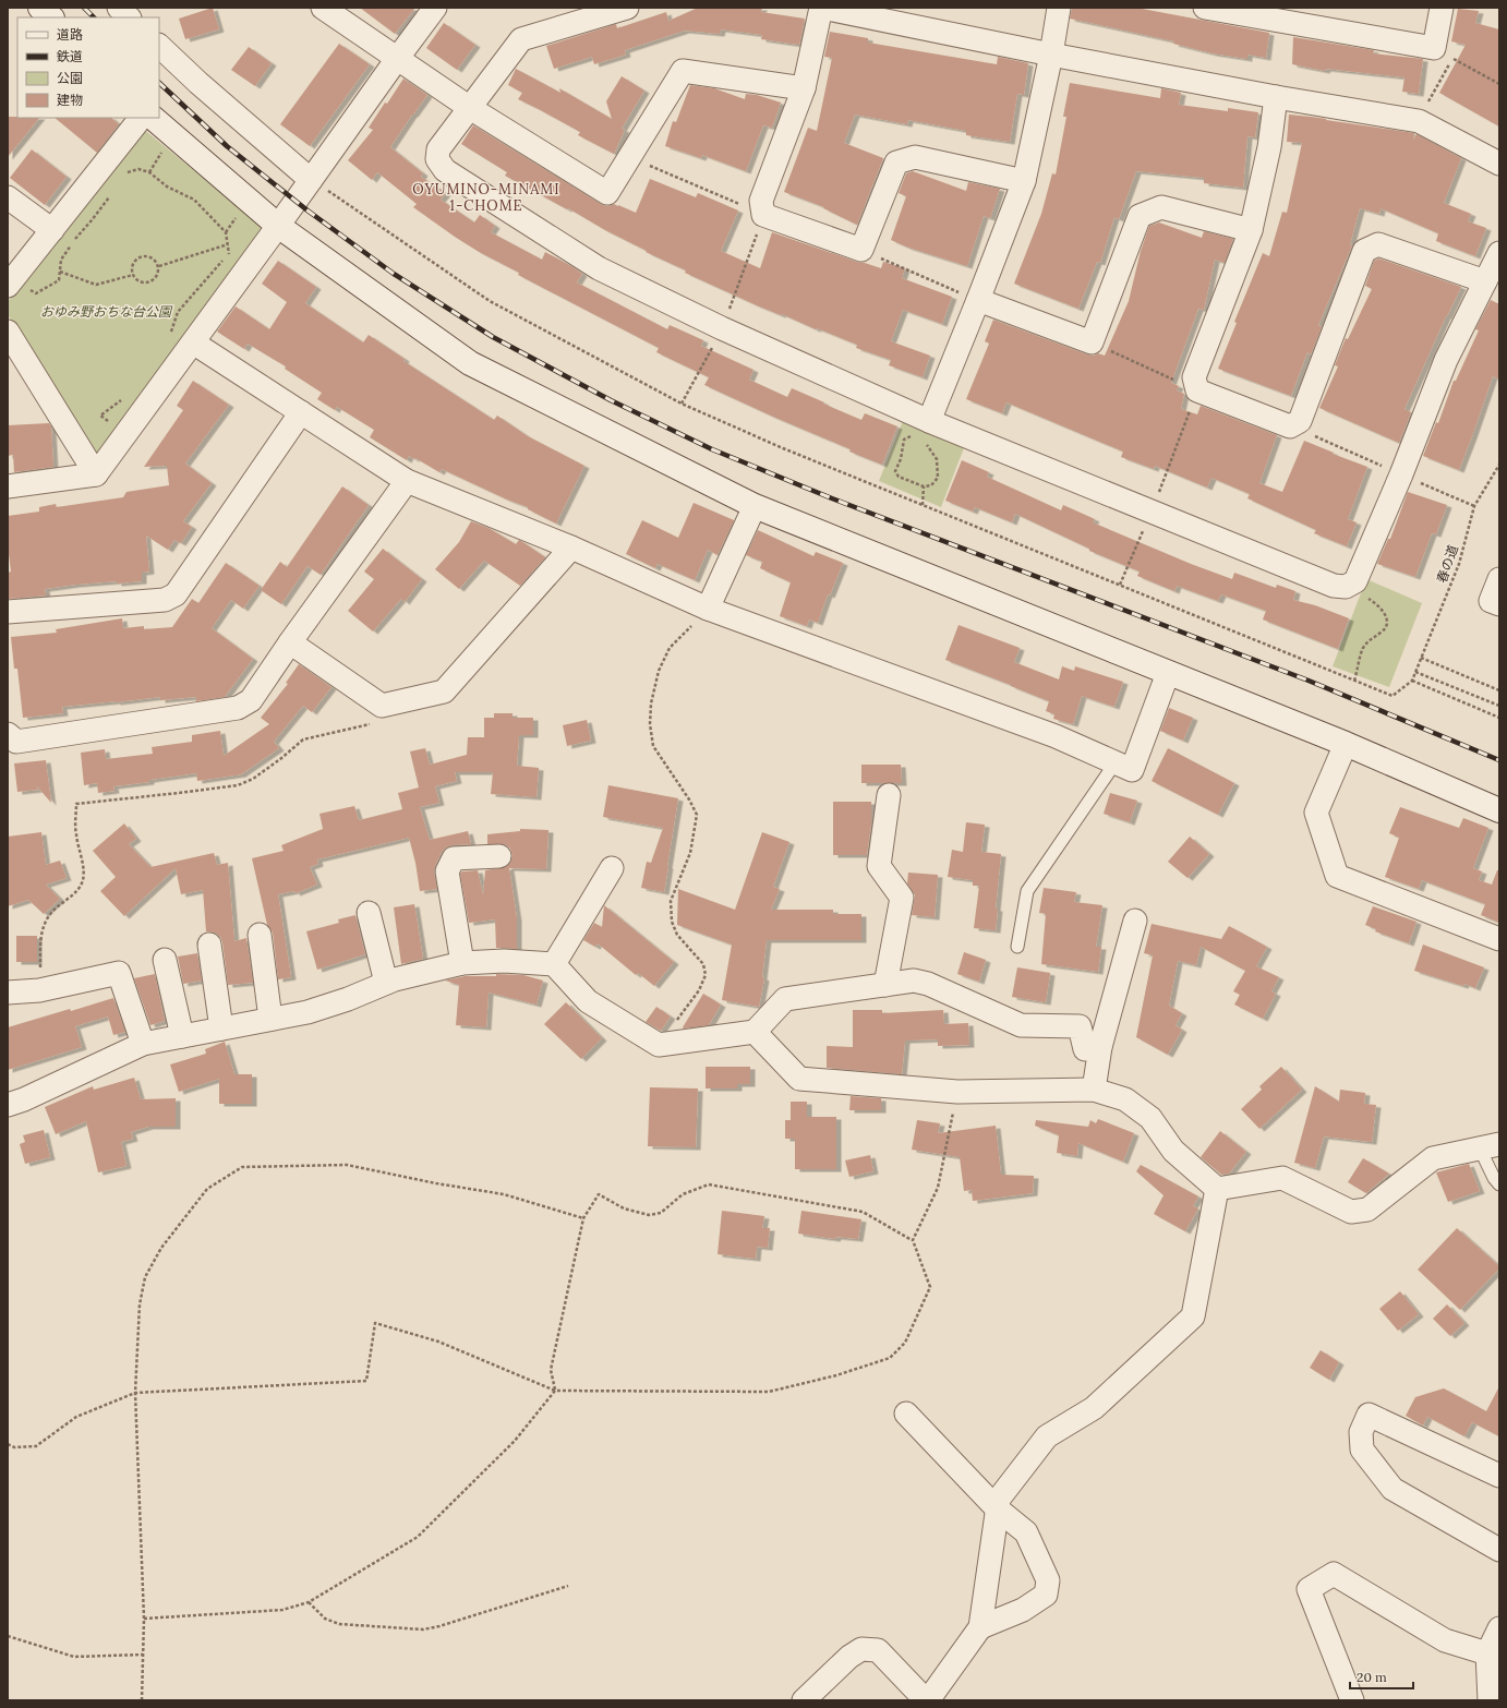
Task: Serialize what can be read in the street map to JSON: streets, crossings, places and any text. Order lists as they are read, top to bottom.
{
  "streets": {
    "path": ["春の道"]
  },
  "districts": ["OYUMINO-MINAMI 1-CHOME"],
  "parks": ["おゆみ野おちな台公園"],
  "legend": [
    "道路",
    "鉄道",
    "公園",
    "建物"
  ],
  "scale_bar": "20 m"
}
